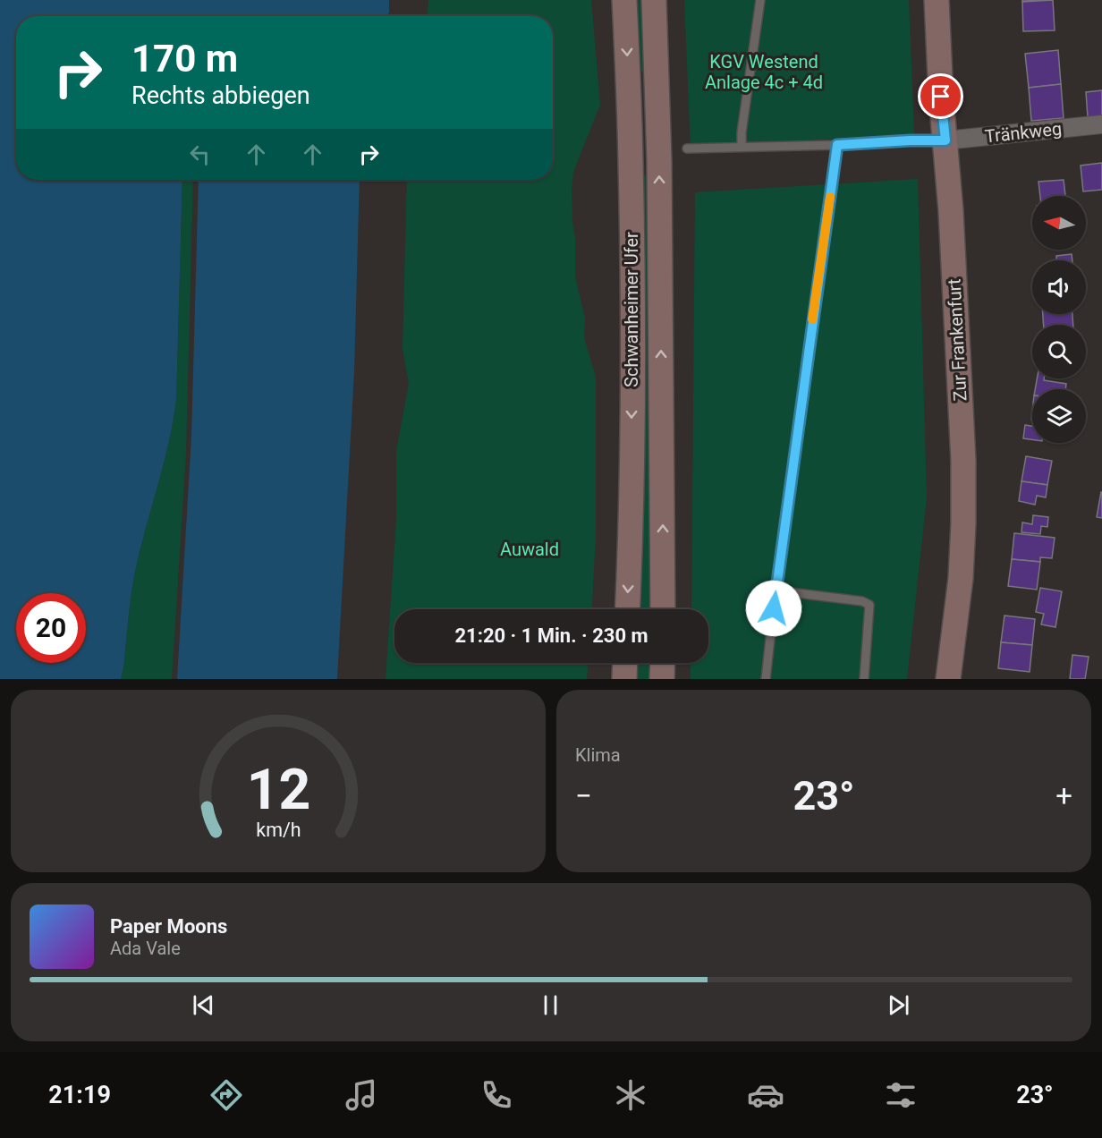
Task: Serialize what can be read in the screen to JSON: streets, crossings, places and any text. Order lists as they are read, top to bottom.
{
  "streets": {
    "main road": ["Schwanheimer Ufer", "Zur Frankenfurt"],
    "street": ["Tränkweg"]
  },
  "crossings": [
    ["Tränkweg", "Zur Frankenfurt"]
  ],
  "parks": ["KGV Westend Anlage 4c + 4d", "Auwald"],
  "north": "left",
  "page": {
    "turn": ["170 m", "Rechts abbiegen"],
    "limit": "20",
    "trip": "21:20 · 1 Min. · 230 m",
    "tile": "Klima",
    "heat": ["−", "23°", "+"],
    "song": ["Paper Moons", "Ada Vale"],
    "tabs": ["21:19", "23°"],
    "gauge": ["12", "km/h"]
  }
}
